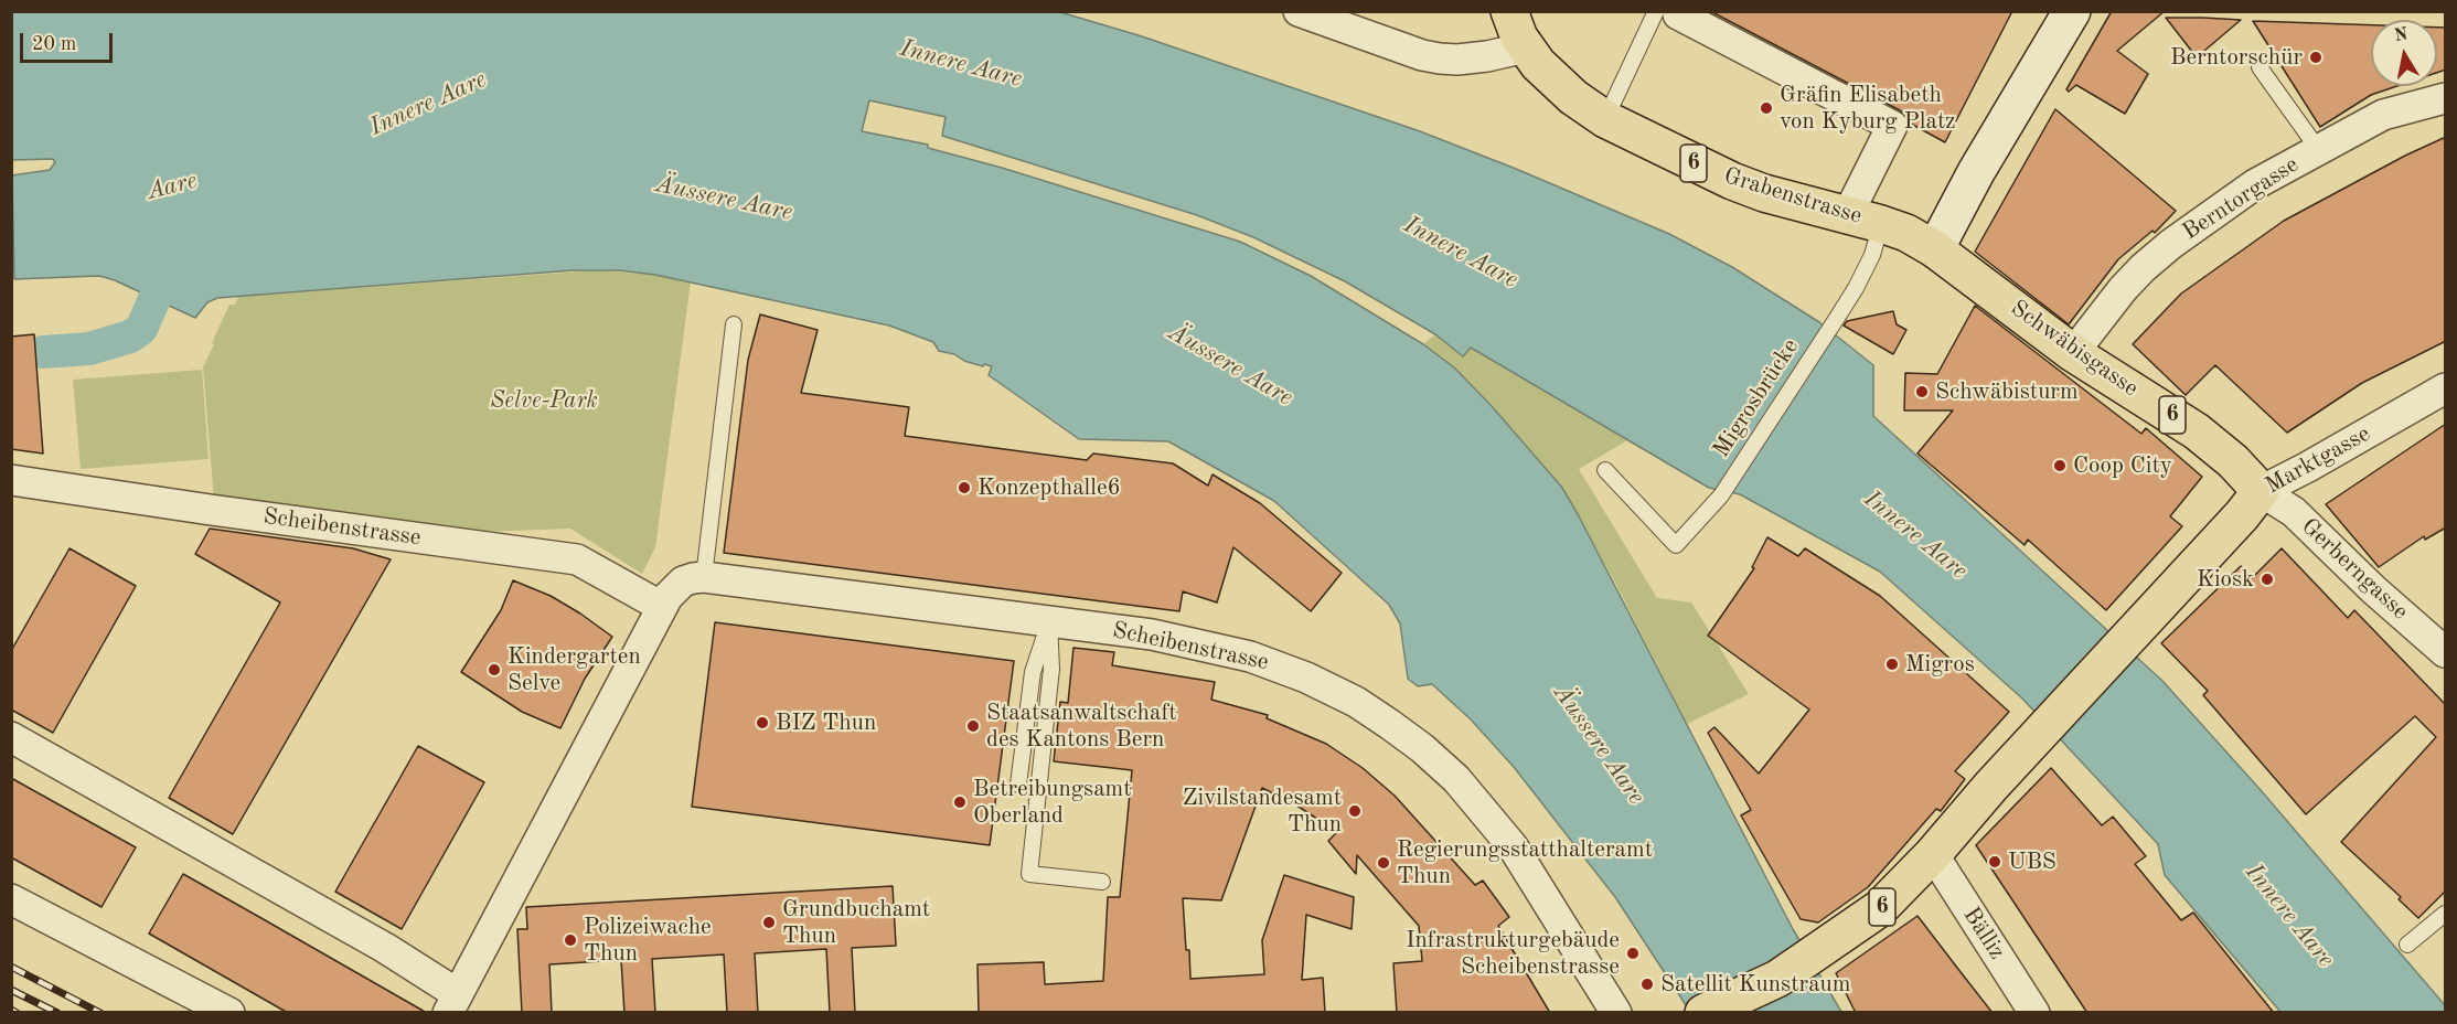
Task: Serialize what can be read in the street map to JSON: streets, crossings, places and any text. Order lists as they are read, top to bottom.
{
  "streets": {
    "main road": [
      "6",
      "Grabenstrasse",
      "Schwäbisgasse",
      "Marktgasse"
    ],
    "street": [
      "Berntorgasse",
      "Scheibenstrasse",
      "Gerberngasse",
      "Bälliz"
    ],
    "lane": ["Migrosbrücke"]
  },
  "crossings": [
    ["6", "Grabenstrasse"],
    ["6", "Marktgasse"],
    ["6", "Bälliz"],
    ["Grabenstrasse", "Schwäbisgasse"],
    ["Grabenstrasse", "Migrosbrücke"],
    ["Berntorgasse", "Schwäbisgasse"],
    ["Schwäbisgasse", "Migrosbrücke"],
    ["Schwäbisgasse", "Marktgasse"],
    ["Schwäbisgasse", "Gerberngasse"],
    ["Marktgasse", "Gerberngasse"],
    ["Marktgasse", "Bälliz"]
  ],
  "water": ["Innere Aare", "Aare", "Äussere Aare"],
  "parks": ["Selve-Park"],
  "places": [
    "Berntorschür",
    "Gräfin Elisabeth von Kyburg Platz",
    "Schwäbisturm",
    "Coop City",
    "Konzepthalle6",
    "Kiosk",
    "Migros",
    "Kindergarten Selve",
    "BIZ Thun",
    "Staatsanwaltschaft des Kantons Bern",
    "Betreibungsamt Oberland",
    "Zivilstandesamt Thun",
    "UBS",
    "Regierungsstatthalteramt Thun",
    "Grundbuchamt Thun",
    "Polizeiwache Thun",
    "Infrastrukturgebäude Scheibenstrasse",
    "Satellit Kunstraum"
  ],
  "scale_bar": "20 m",
  "north": "top"
}
